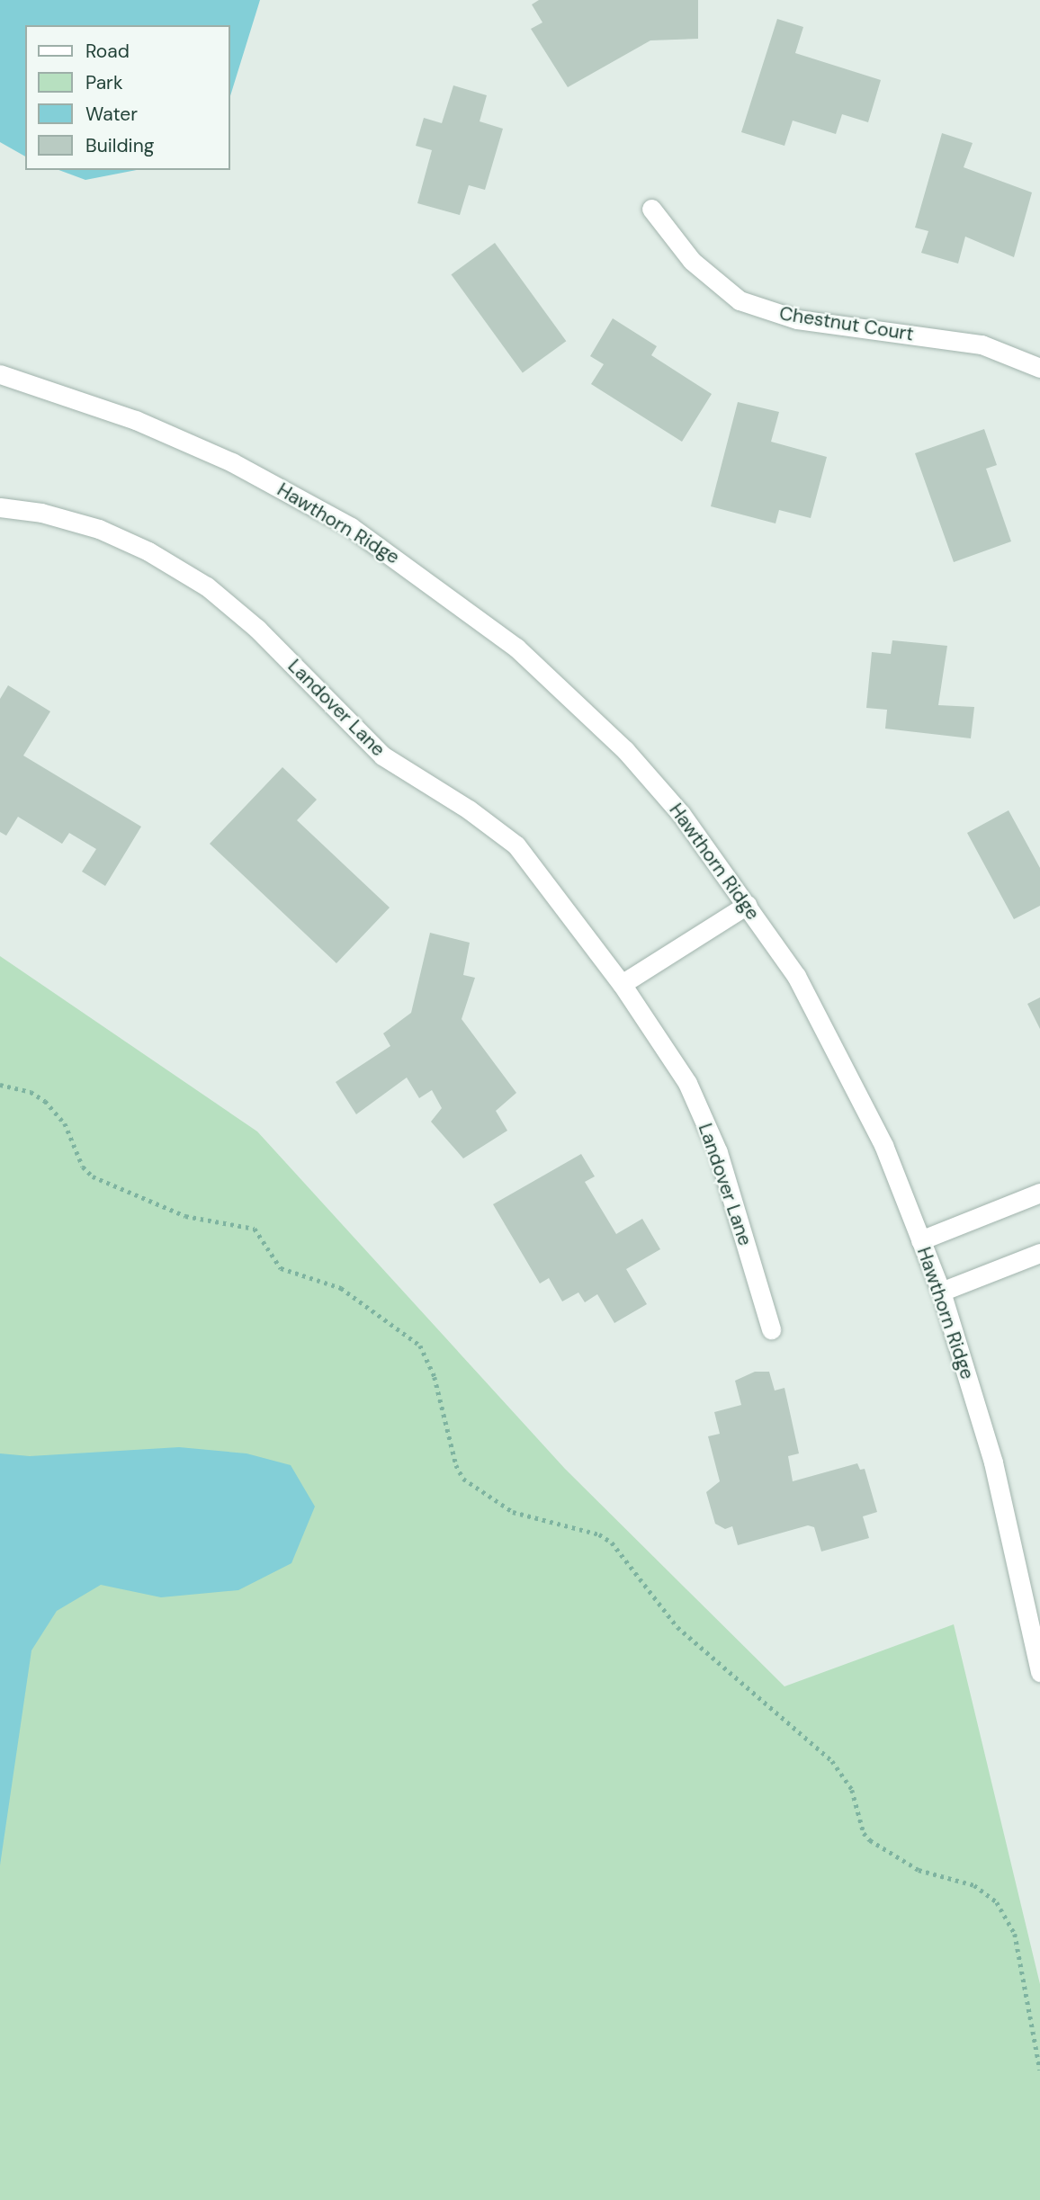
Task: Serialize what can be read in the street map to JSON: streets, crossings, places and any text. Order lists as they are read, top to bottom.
{
  "streets": {
    "street": ["Chestnut Court", "Hawthorn Ridge", "Landover Lane"]
  },
  "legend": [
    "Road",
    "Park",
    "Water",
    "Building"
  ]
}
